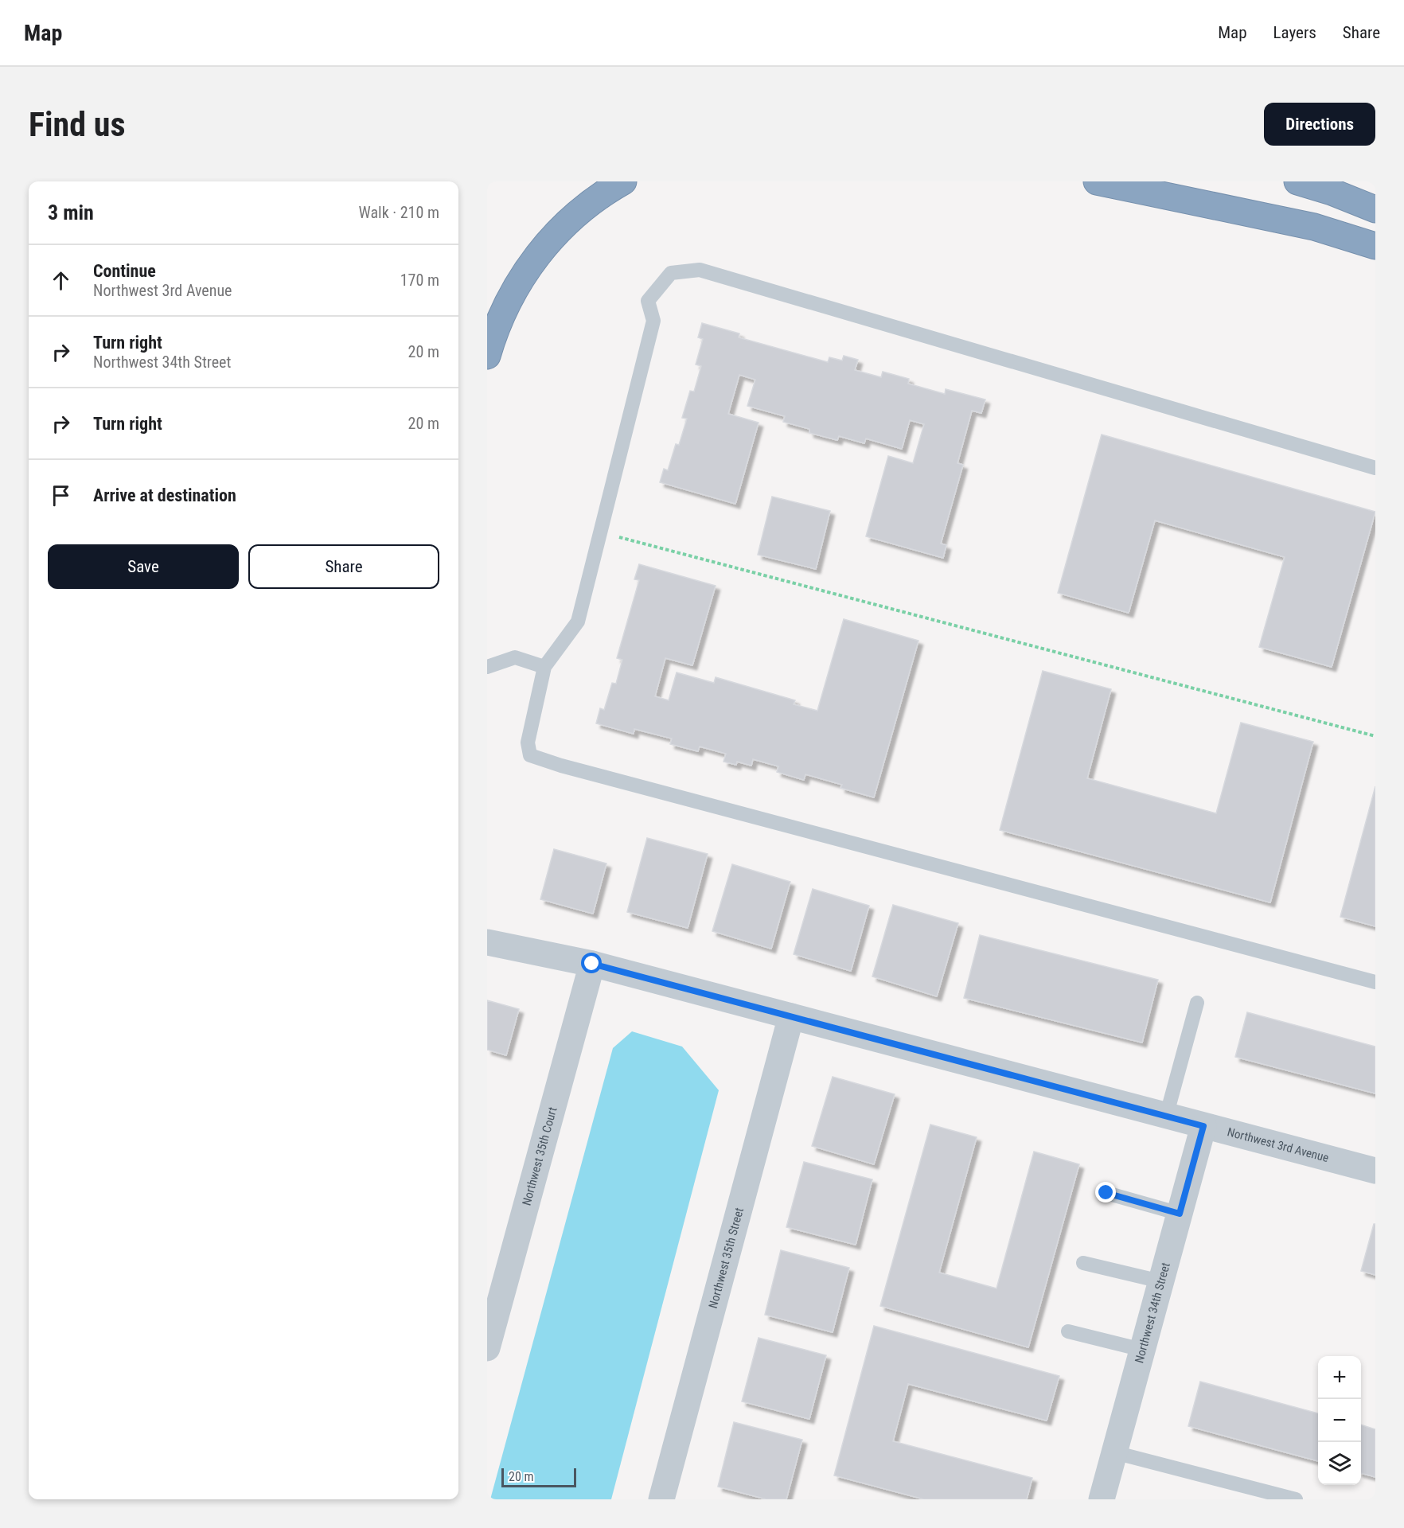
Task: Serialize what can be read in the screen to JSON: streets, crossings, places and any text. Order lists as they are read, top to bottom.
{
  "streets": {
    "street": [
      "Northwest 3rd Avenue",
      "Northwest 35th Court",
      "Northwest 35th Street",
      "Northwest 34th Street"
    ]
  },
  "crossings": [
    ["Northwest 3rd Avenue", "Northwest 35th Court"],
    ["Northwest 3rd Avenue", "Northwest 35th Street"],
    ["Northwest 3rd Avenue", "Northwest 34th Street"]
  ],
  "scale_bar": "20 m",
  "page": {
    "header": "Map",
    "nav": ["Map", "Layers", "Share"],
    "buttons": [
      "Directions",
      ["Save", "Share"]
    ],
    "title": "Find us",
    "heading": ["3 min", "Walk · 210 m"],
    "list": [
      ["Continue", "Northwest 3rd Avenue", "170 m"],
      ["Turn right", "Northwest 34th Street", "20 m"],
      ["Turn right", "20 m"],
      "Arrive at destination"
    ],
    "map_buttons": ["+", "−"],
    "scale": "20 m"
  }
}
